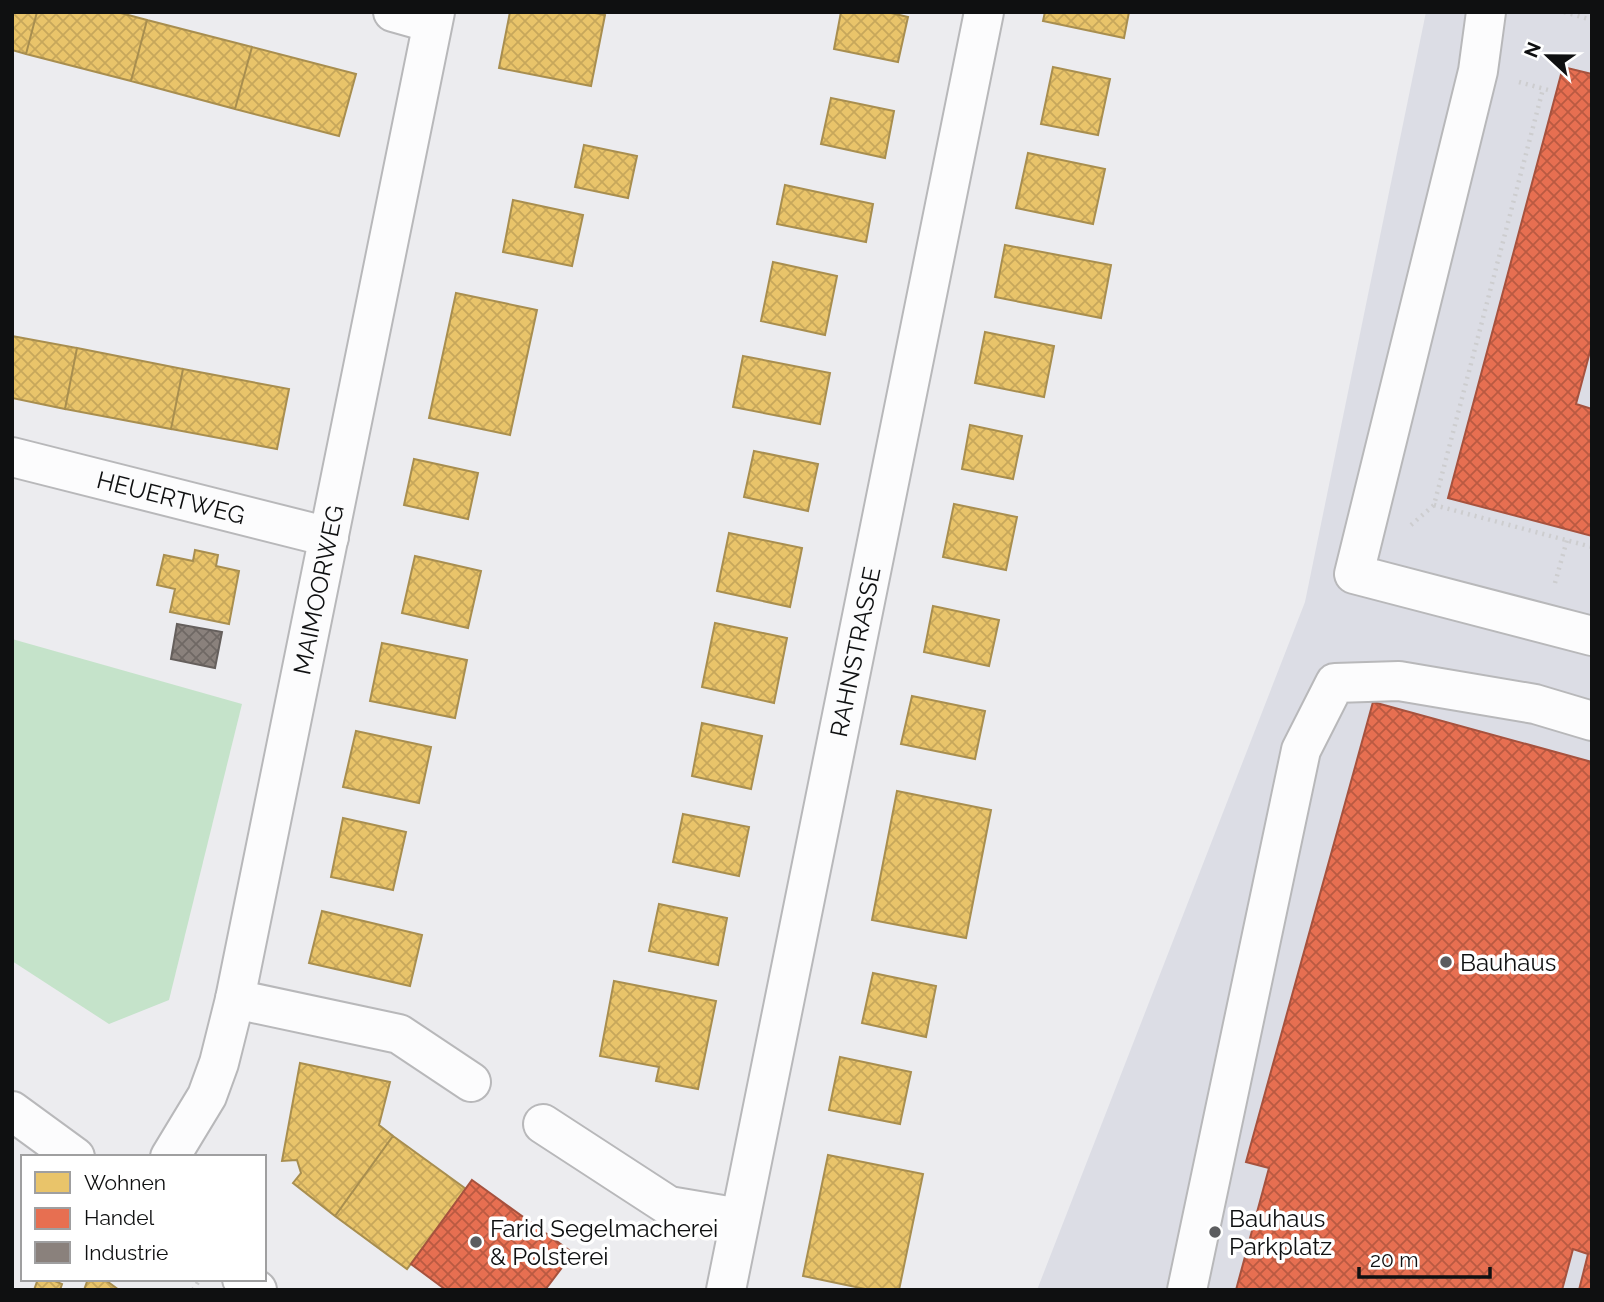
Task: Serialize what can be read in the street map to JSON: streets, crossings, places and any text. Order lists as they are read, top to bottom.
{
  "streets": {
    "street": ["HEUERTWEG", "MAIMOORWEG", "RAHNSTRASSE"]
  },
  "crossings": [
    ["HEUERTWEG", "MAIMOORWEG"]
  ],
  "places": ["Bauhaus", "Bauhaus Parkplatz", "Farid Segelmacherei & Polsterei"],
  "legend": ["Wohnen", "Handel", "Industrie"],
  "scale_bar": "20 m",
  "north": "left"
}
